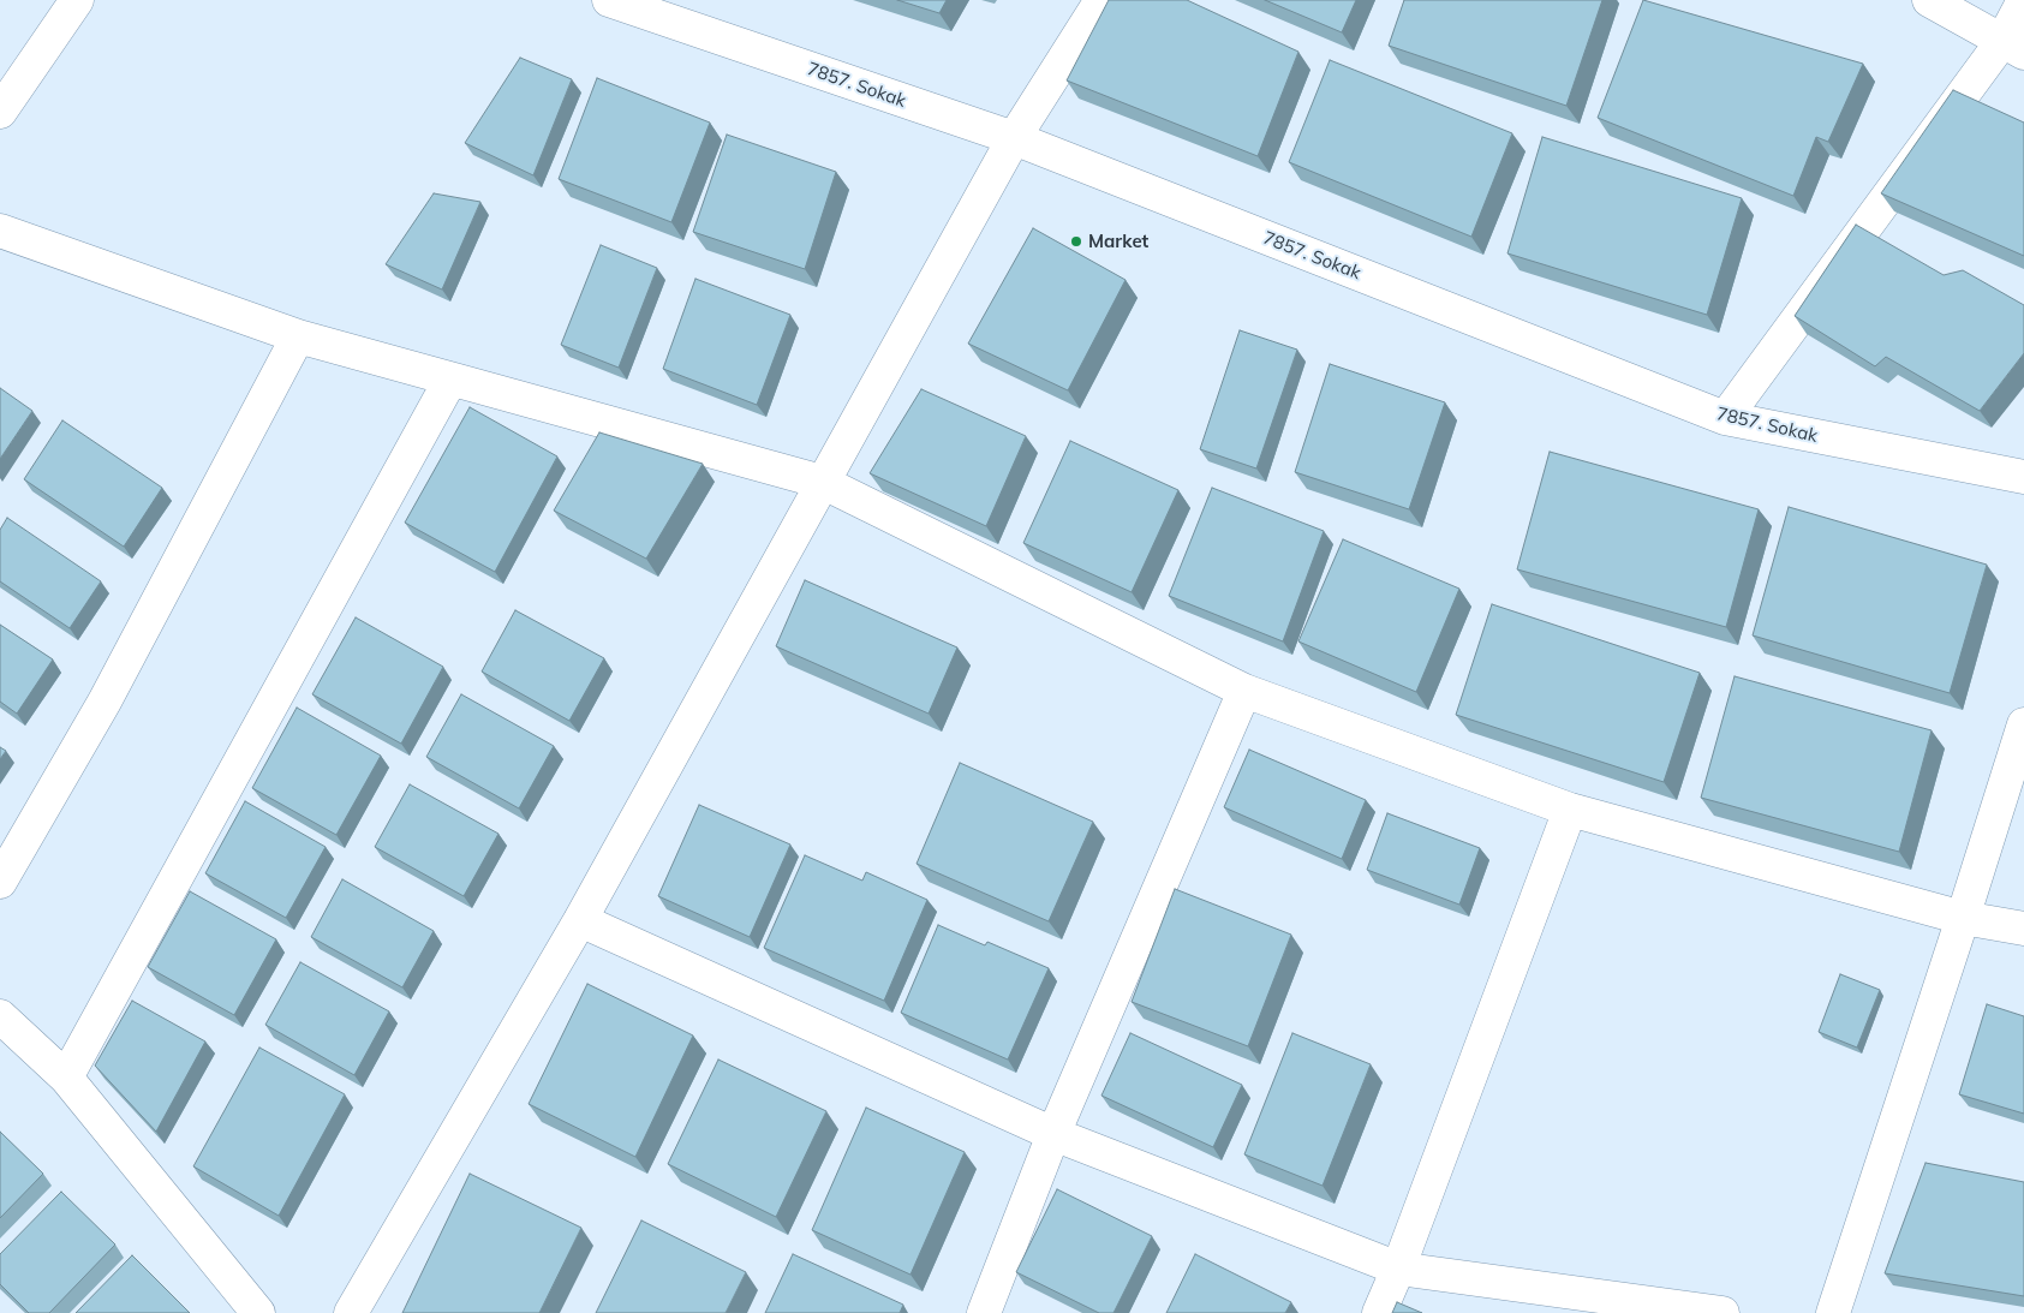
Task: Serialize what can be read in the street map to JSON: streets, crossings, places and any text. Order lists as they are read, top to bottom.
{
  "streets": {
    "street": ["7857. Sokak"]
  },
  "places": ["Market"]
}
